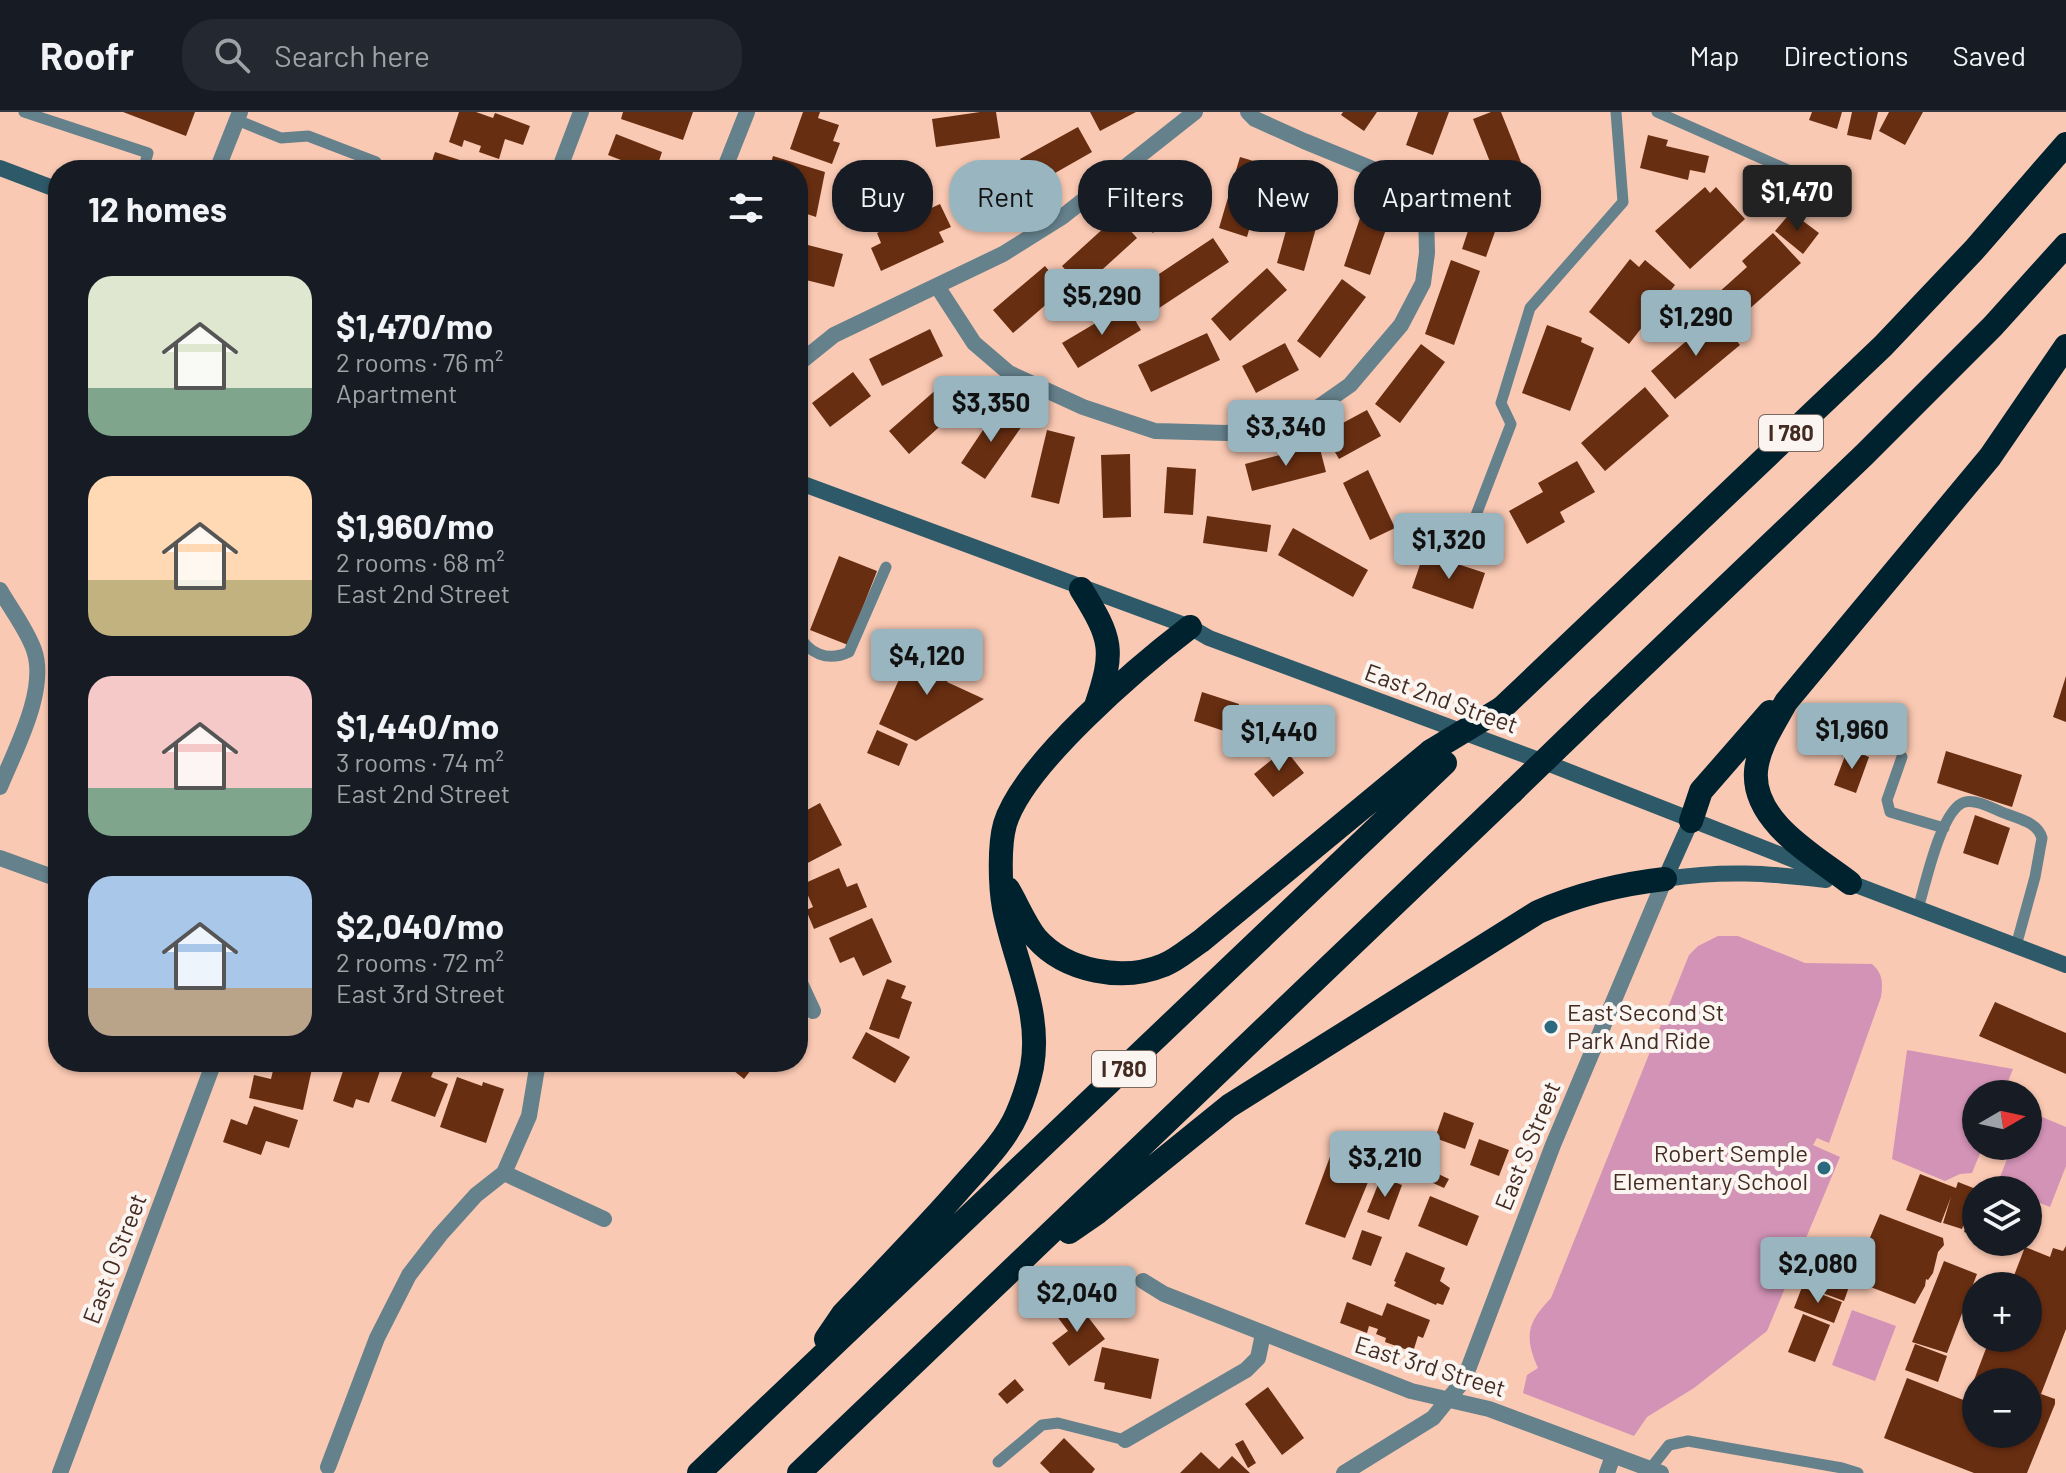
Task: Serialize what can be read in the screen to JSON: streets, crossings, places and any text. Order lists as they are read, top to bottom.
{
  "streets": {
    "highway": ["I 780"],
    "main road": ["East 2nd Street", "East S Street"],
    "street": ["East O Street", "East 3rd Street"]
  },
  "crossings": [
    ["East 2nd Street", "East S Street"],
    ["East S Street", "East 3rd Street"]
  ],
  "places": ["East Second St Park And Ride", "Robert Semple Elementary School"],
  "north": "right",
  "page": {
    "header": "Roofr",
    "search": "Search here",
    "nav": ["Map", "Directions", "Saved"],
    "chip": [
      "Buy",
      "Rent",
      "Filters",
      "New",
      "Apartment"
    ],
    "heading": "12 homes",
    "price": [
      "$1,470",
      "$5,290",
      "$1,290",
      "$3,350",
      "$3,340",
      "$1,320",
      "$4,120",
      "$1,960",
      "$1,440",
      "$3,210",
      "$2,080",
      "$2,040"
    ],
    "list": [
      {
        "name": "$1,470/mo",
        "note": "2 rooms · 76 m² · Apartment"
      },
      {
        "name": "$1,960/mo",
        "note": "2 rooms · 68 m² · East 2nd Street"
      },
      {
        "name": "$1,440/mo",
        "note": "3 rooms · 74 m² · East 2nd Street"
      },
      {
        "name": "$2,040/mo",
        "note": "2 rooms · 72 m² · East 3rd Street"
      }
    ],
    "map_buttons": ["+", "−"]
  }
}
